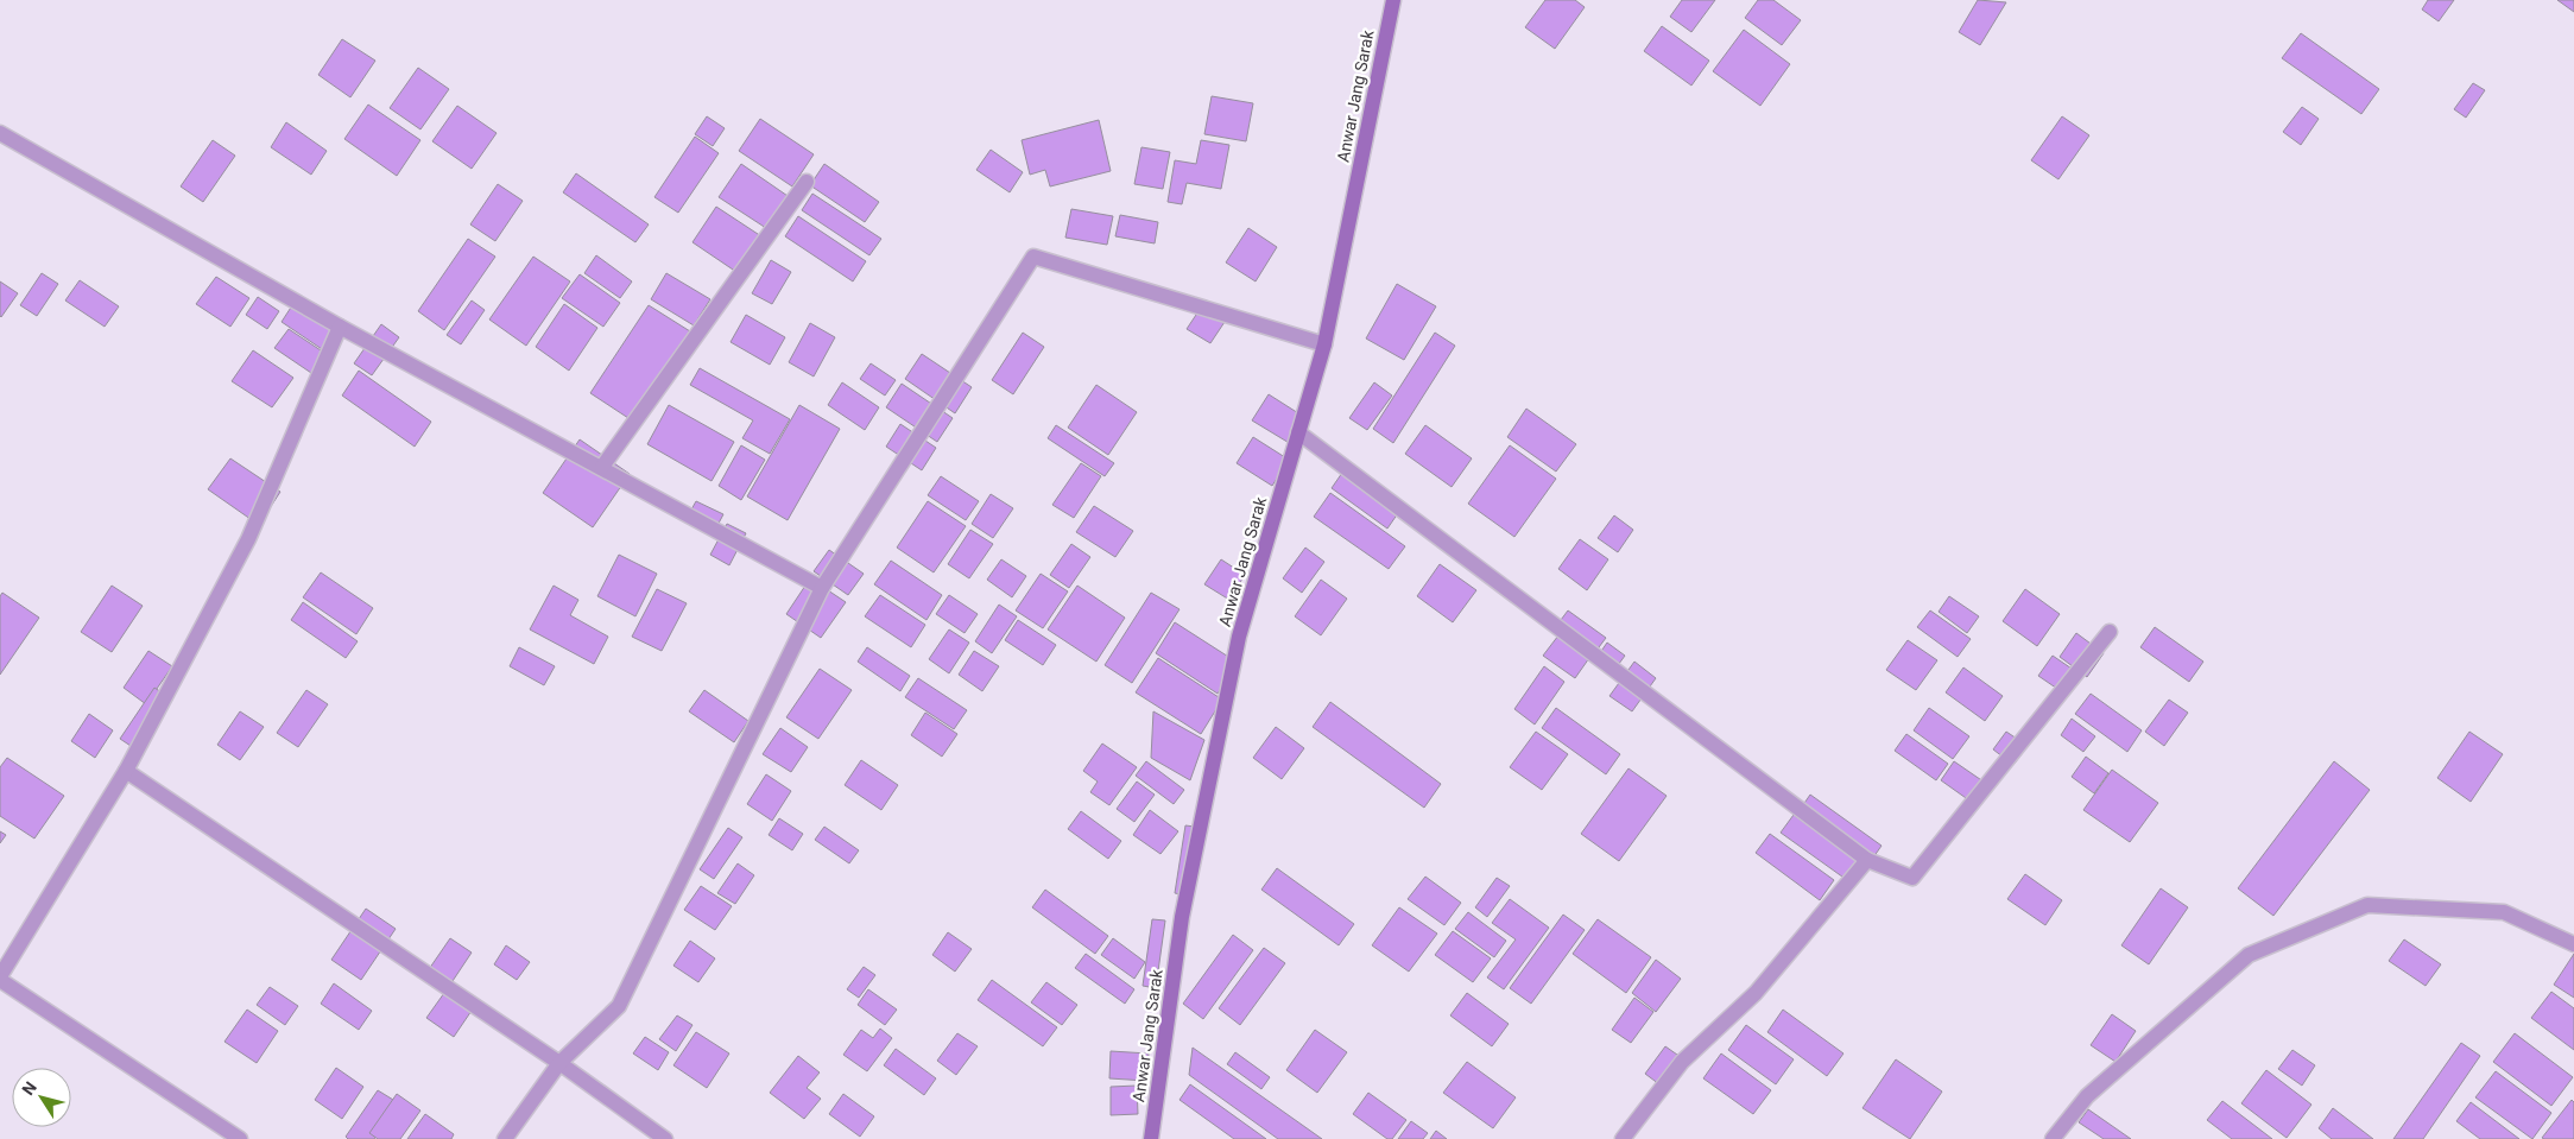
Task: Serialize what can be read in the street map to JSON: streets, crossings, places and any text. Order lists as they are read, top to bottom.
{
  "streets": {
    "main road": ["Anwar Jang Sarak"]
  },
  "north": "top left"
}
